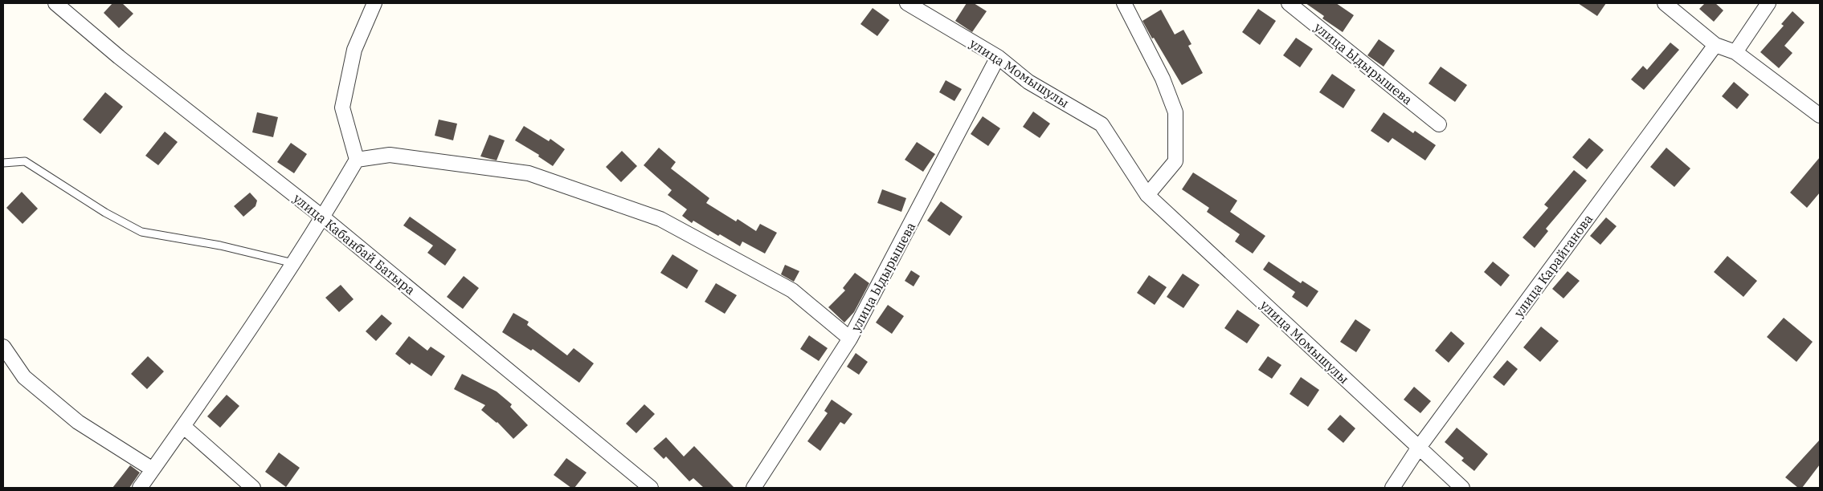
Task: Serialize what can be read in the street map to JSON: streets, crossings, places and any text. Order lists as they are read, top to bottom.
{
  "streets": {
    "street": [
      "улица Ыдырышева",
      "улица Момышулы",
      "улица Кабанбай Батыра",
      "улица Карайганова"
    ]
  },
  "crossings": [
    ["улица Ыдырышева", "улица Момышулы"],
    ["улица Момышулы", "улица Карайганова"]
  ]
}
